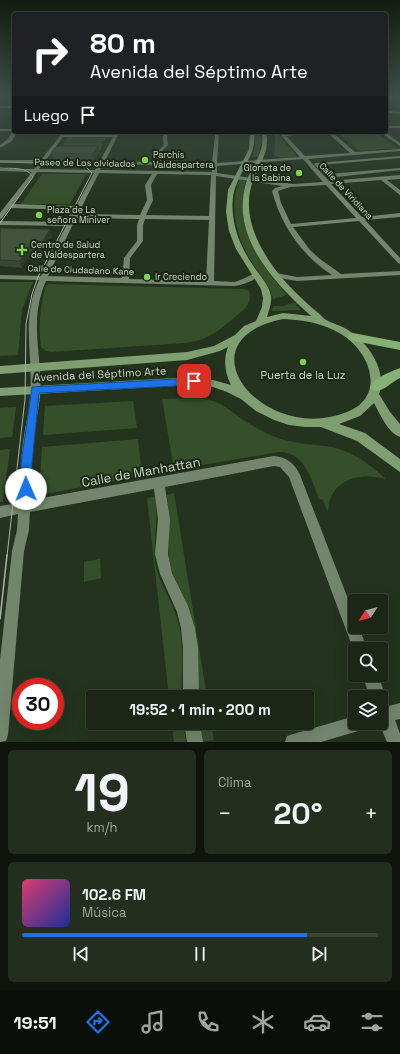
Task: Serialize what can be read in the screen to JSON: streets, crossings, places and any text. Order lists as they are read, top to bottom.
{
  "streets": {
    "main road": ["Avenida del Séptimo Arte"],
    "street": [
      "Paseo de Los olvidados",
      "Calle de Viridiana",
      "Calle de Ciudadano Kane",
      "Calle de Manhattan"
    ]
  },
  "crossings": [
    ["Paseo de Los olvidados", "Calle de Viridiana"]
  ],
  "places": {
    "other": [
      "Parchís Valdespartera",
      "Glorieta de la Sabina",
      "Plaza de La señora Miniver",
      "Ir Creciendo",
      "Puerta de la Luz"
    ],
    "health": ["Centro de Salud de Valdespartera"]
  },
  "north": "bottom left",
  "page": {
    "turn": ["80 m", "Avenida del Séptimo Arte"],
    "then": "Luego",
    "limit": "30",
    "trip": "19:52 · 1 min · 200 m",
    "tile": [
      ["19", "km/h"],
      "Clima"
    ],
    "heat": ["−", "20°", "+"],
    "song": ["102.6 FM", "Música"],
    "tabs": "19:51"
  }
}
